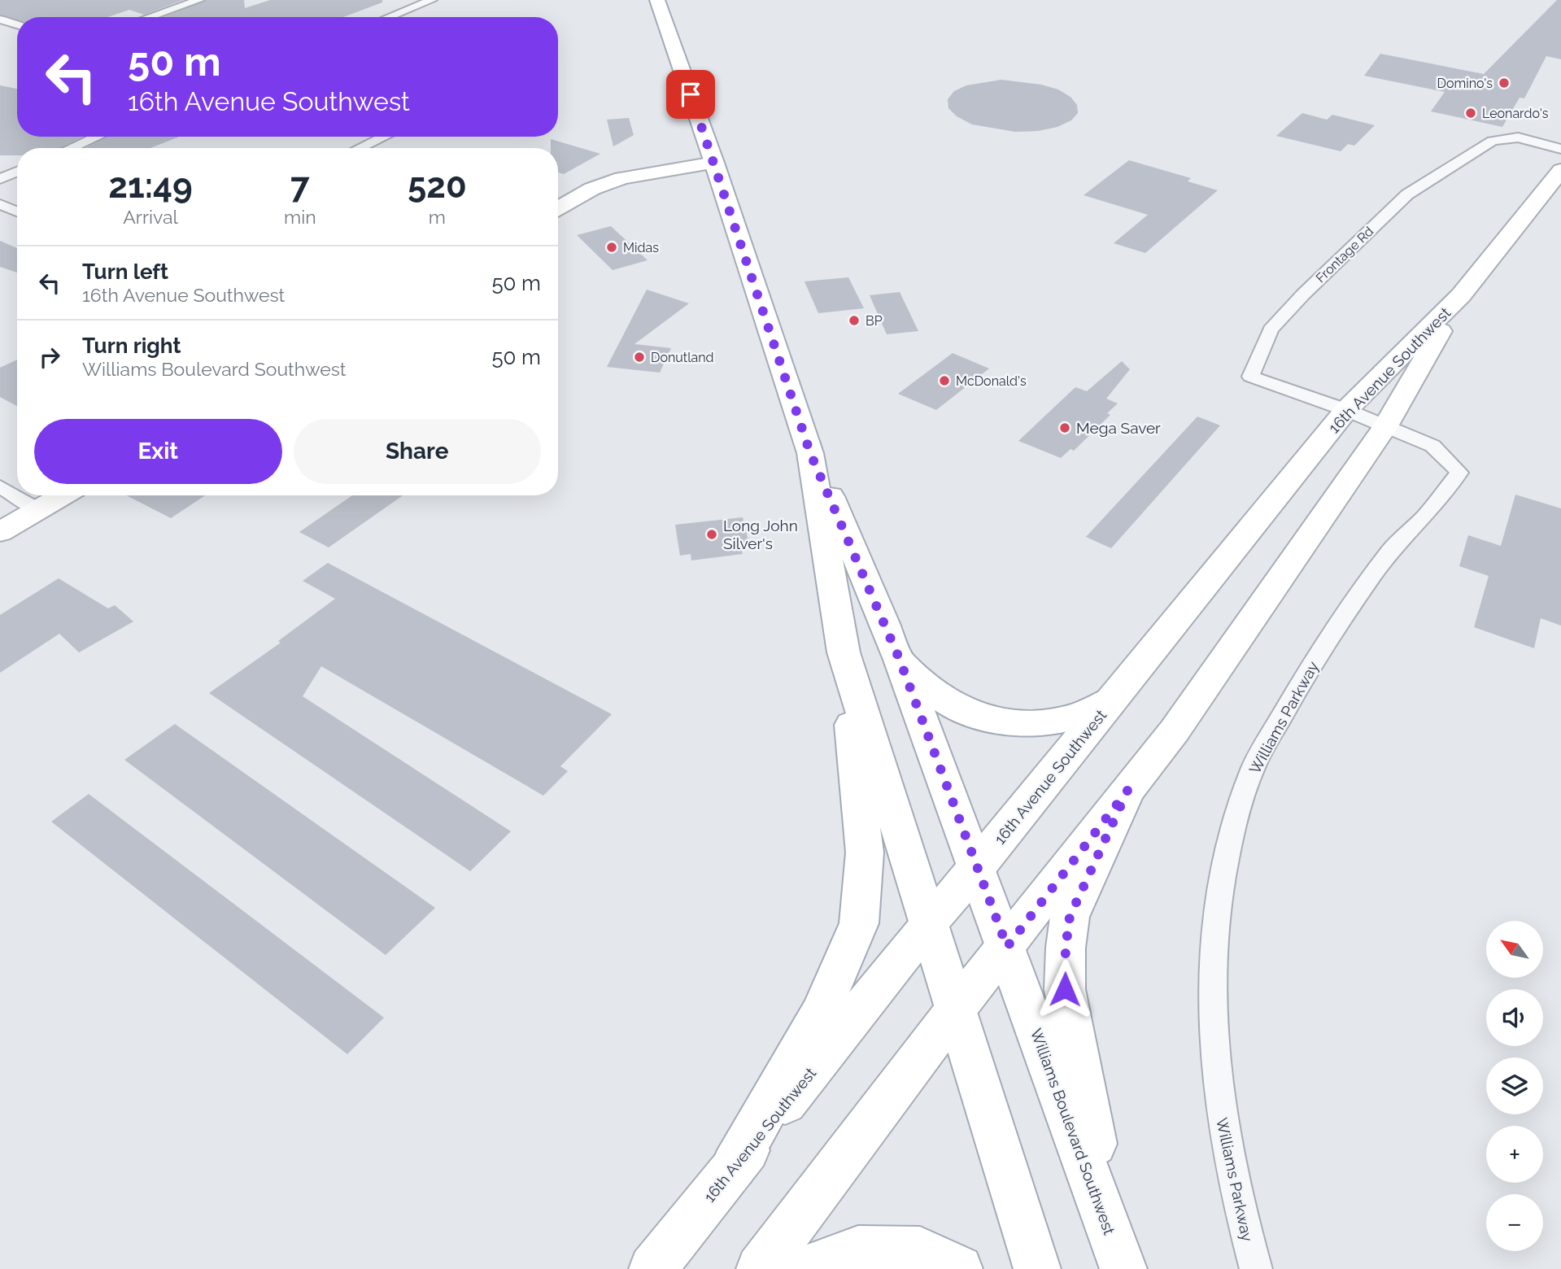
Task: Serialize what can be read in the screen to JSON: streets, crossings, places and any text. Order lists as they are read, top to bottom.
{
  "streets": {
    "main road": ["16th Avenue Southwest", "Williams Boulevard Southwest"],
    "street": ["Frontage Rd", "Williams Parkway"]
  },
  "crossings": [
    ["Frontage Rd", "16th Avenue Southwest"],
    ["Frontage Rd", "Williams Parkway"],
    ["16th Avenue Southwest", "Williams Parkway"],
    ["16th Avenue Southwest", "Williams Boulevard Southwest"]
  ],
  "places": [
    "Domino's",
    "Leonardo's",
    "Midas",
    "BP",
    "Donutland",
    "McDonald's",
    "Mega Saver",
    "Long John Silver's"
  ],
  "north": "top left",
  "page": {
    "turn": ["50 m", "16th Avenue Southwest"],
    "eta": [
      "21:49",
      "Arrival",
      "7",
      "min",
      "520",
      "m"
    ],
    "list": [
      {
        "name": "Turn left",
        "note": "16th Avenue Southwest",
        "value": "50 m"
      },
      {
        "name": "Turn right",
        "note": "Williams Boulevard Southwest",
        "value": "50 m"
      }
    ],
    "buttons": ["Exit", "Share"],
    "map_buttons": ["+", "−"]
  }
}
